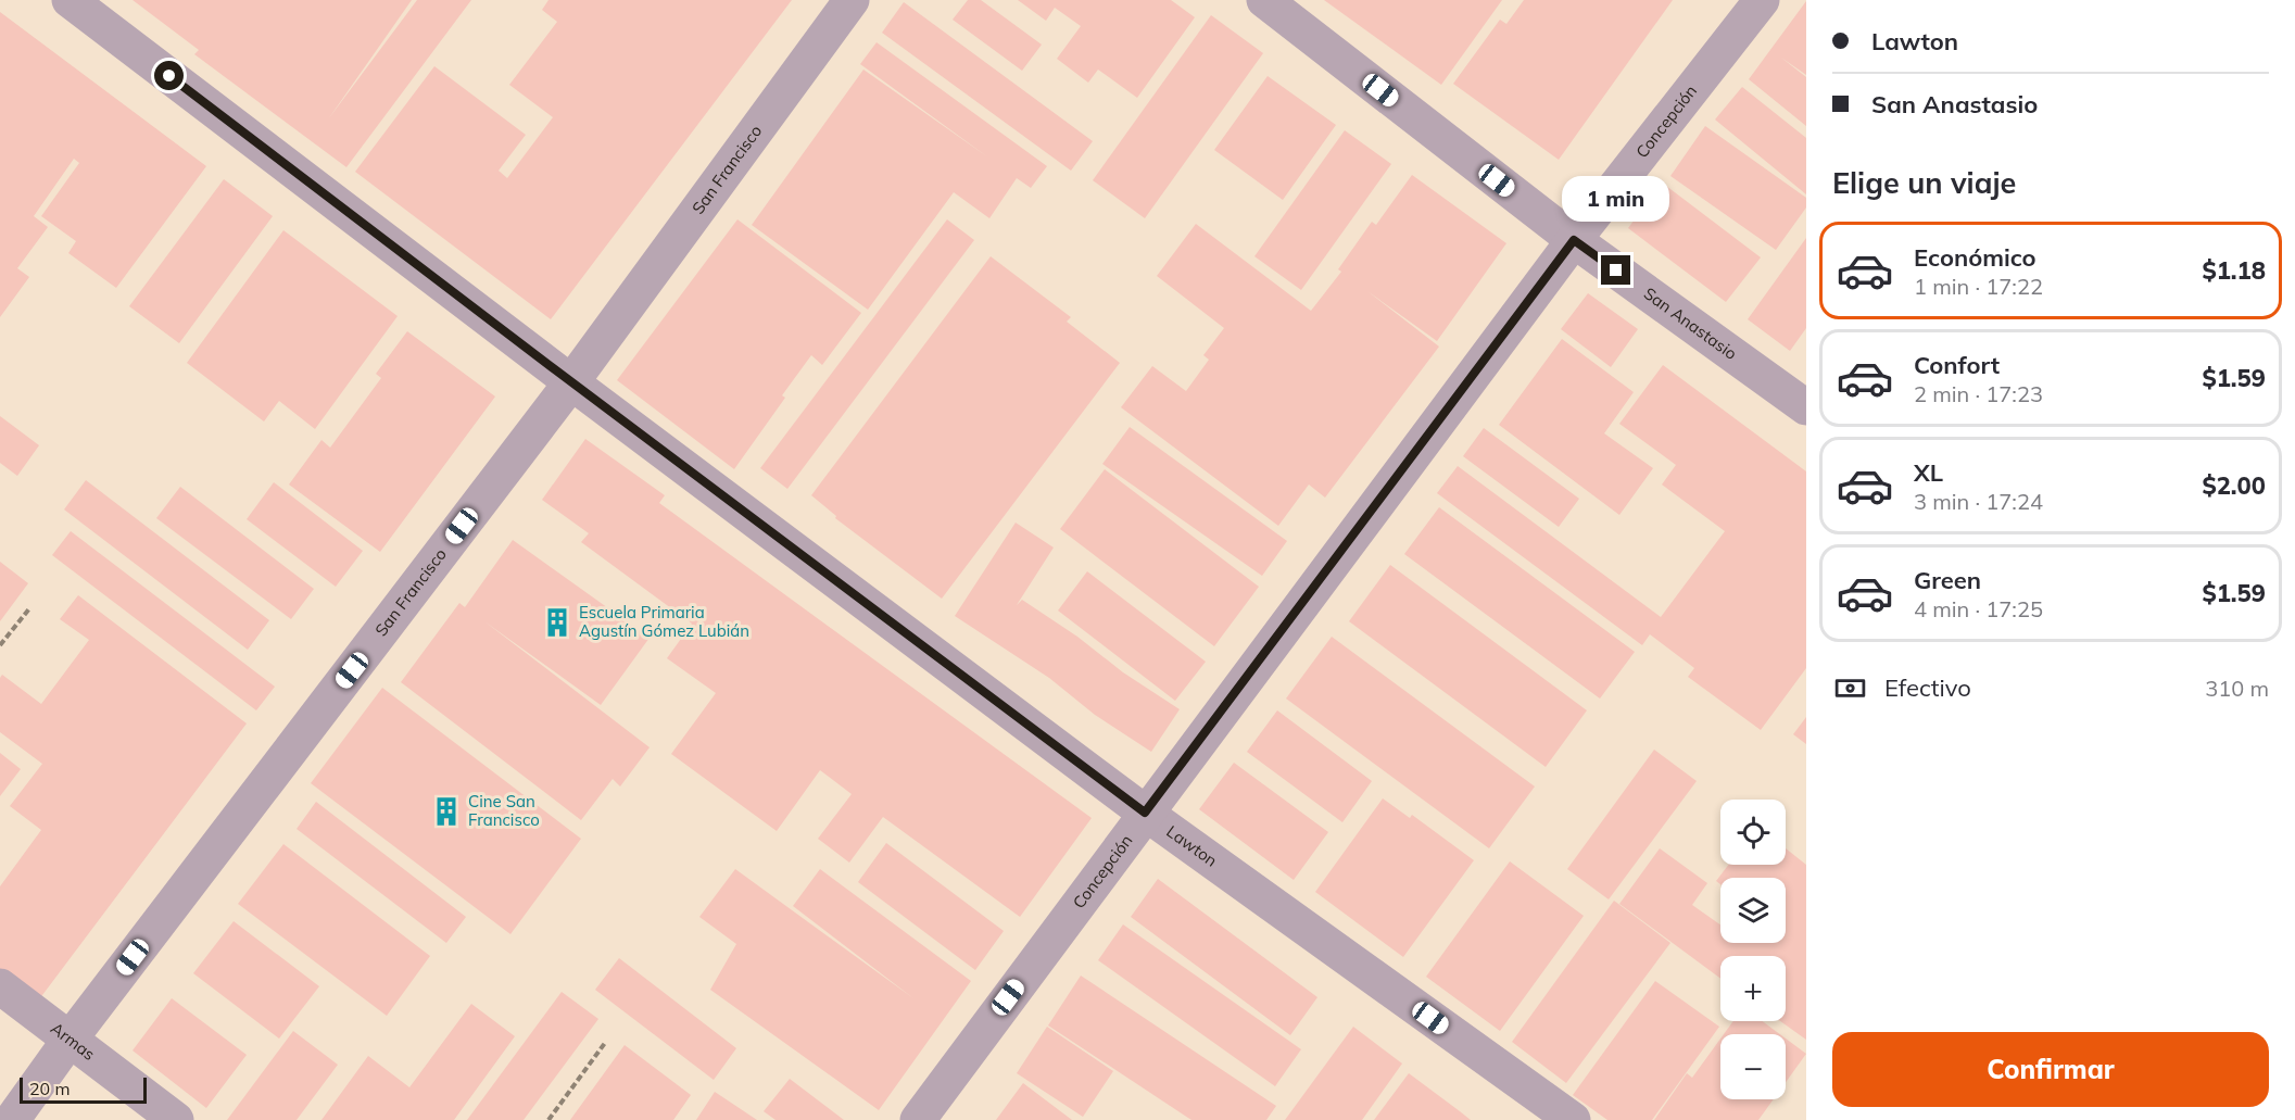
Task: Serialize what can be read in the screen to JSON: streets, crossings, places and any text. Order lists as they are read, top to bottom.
{
  "streets": {
    "street": [
      "Concepción",
      "San Francisco",
      "San Anastasio",
      "Lawton",
      "Armas"
    ]
  },
  "crossings": [
    ["Concepción", "San Anastasio"],
    ["Concepción", "Lawton"],
    ["San Francisco", "Lawton"],
    ["San Francisco", "Armas"]
  ],
  "places": {
    "building": ["Escuela Primaria Agustín Gómez Lubián", "Cine San Francisco"]
  },
  "scale_bar": "20 m",
  "page": {
    "banner": ["Lawton", "San Anastasio"],
    "heading": "Elige un viaje",
    "bubble": "1 min",
    "list": [
      {
        "name": "Económico",
        "note": "1 min · 17:22",
        "value": "$1.18"
      },
      {
        "name": "Confort",
        "note": "2 min · 17:23",
        "value": "$1.59"
      },
      {
        "name": "XL",
        "note": "3 min · 17:24",
        "value": "$2.00"
      },
      {
        "name": "Green",
        "note": "4 min · 17:25",
        "value": "$1.59"
      }
    ],
    "pay": ["Efectivo", "310 m"],
    "map_buttons": ["+", "−"],
    "buttons": "Confirmar",
    "scale": "20 m"
  }
}
